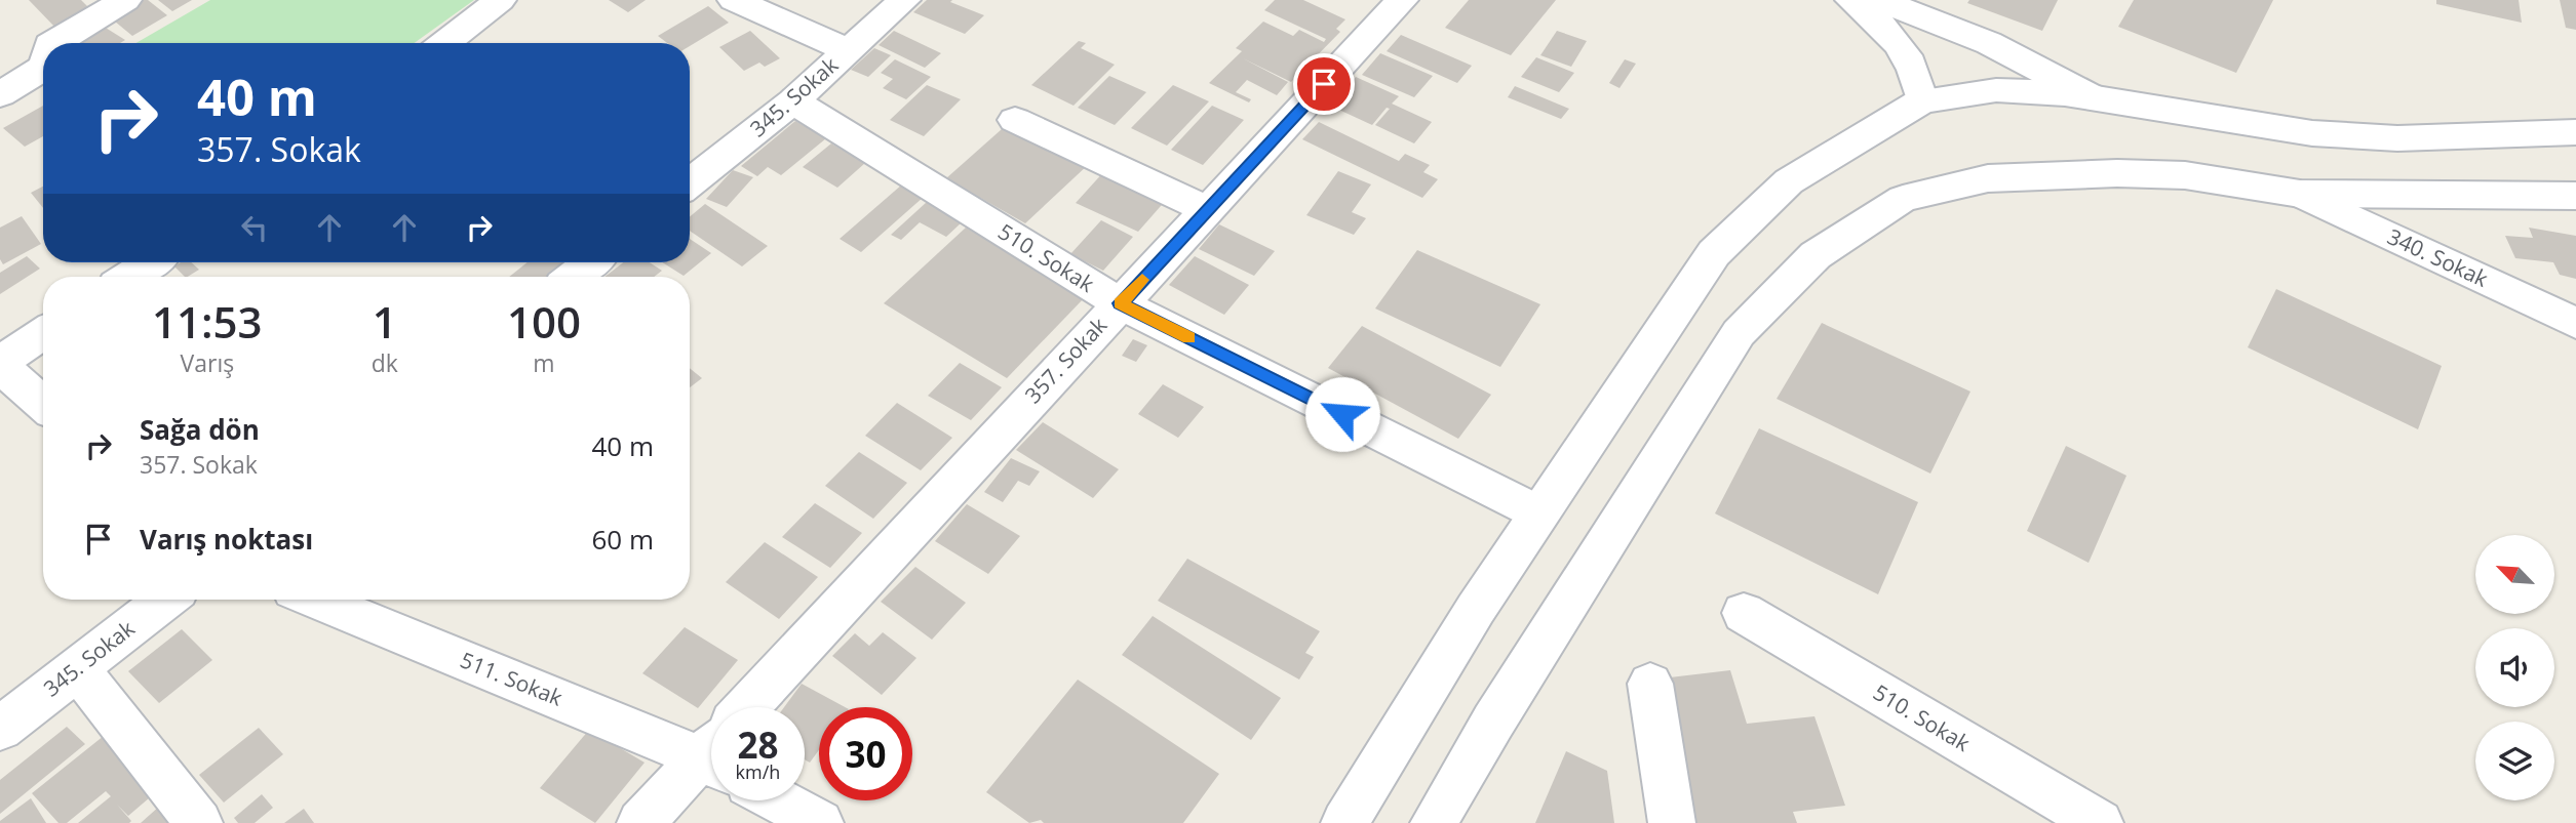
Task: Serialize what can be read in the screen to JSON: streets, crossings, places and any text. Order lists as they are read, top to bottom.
{
  "streets": {
    "street": [
      "345. Sokak",
      "510. Sokak",
      "340. Sokak",
      "357. Sokak",
      "511. Sokak"
    ]
  },
  "crossings": [
    ["345. Sokak", "510. Sokak"],
    ["510. Sokak", "357. Sokak"]
  ],
  "north": "top left",
  "page": {
    "turn": ["40 m", "357. Sokak"],
    "eta": [
      "11:53",
      "Varış",
      "1",
      "dk",
      "100",
      "m"
    ],
    "list": [
      {
        "name": "Sağa dön",
        "note": "357. Sokak",
        "value": "40 m"
      },
      {
        "name": "Varış noktası",
        "value": "60 m"
      }
    ],
    "speed": "28 km/h",
    "limit": "30"
  }
}
